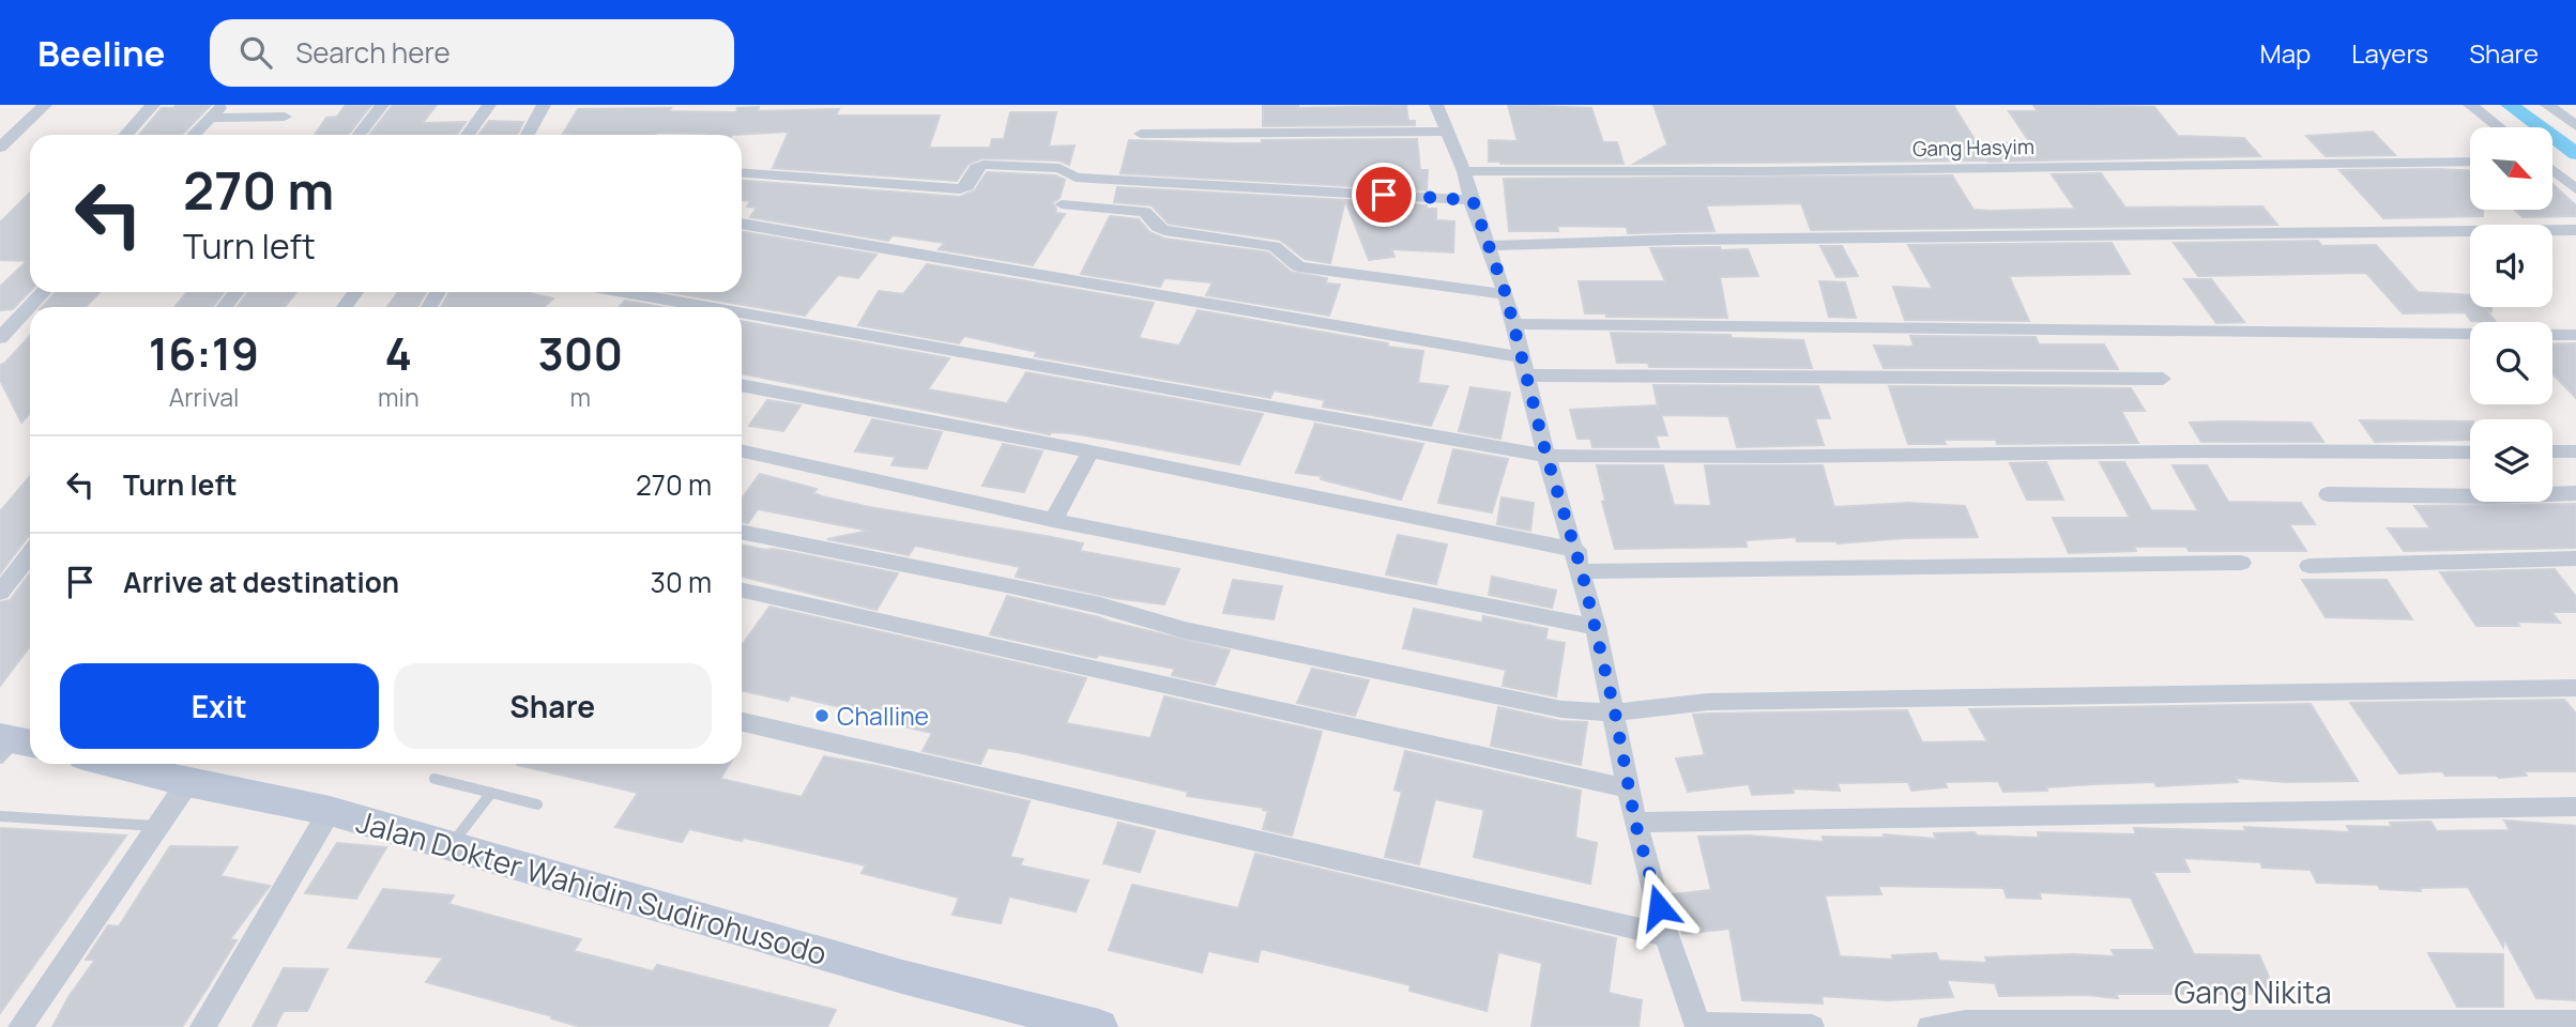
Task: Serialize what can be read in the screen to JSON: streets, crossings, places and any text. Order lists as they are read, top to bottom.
{
  "streets": {
    "street": ["Gang Hasyim", "Jalan Dokter Wahidin Sudirohusodo", "Gang Nikita"]
  },
  "places": ["Challine"],
  "north": "bottom right",
  "page": {
    "header": "Beeline",
    "search": "Search here",
    "nav": ["Map", "Layers", "Share"],
    "turn": ["270 m", "Turn left"],
    "eta": [
      "16:19",
      "Arrival",
      "4",
      "min",
      "300",
      "m"
    ],
    "list": [
      {
        "name": "Turn left",
        "value": "270 m"
      },
      {
        "name": "Arrive at destination",
        "value": "30 m"
      }
    ],
    "buttons": ["Exit", "Share"]
  }
}
